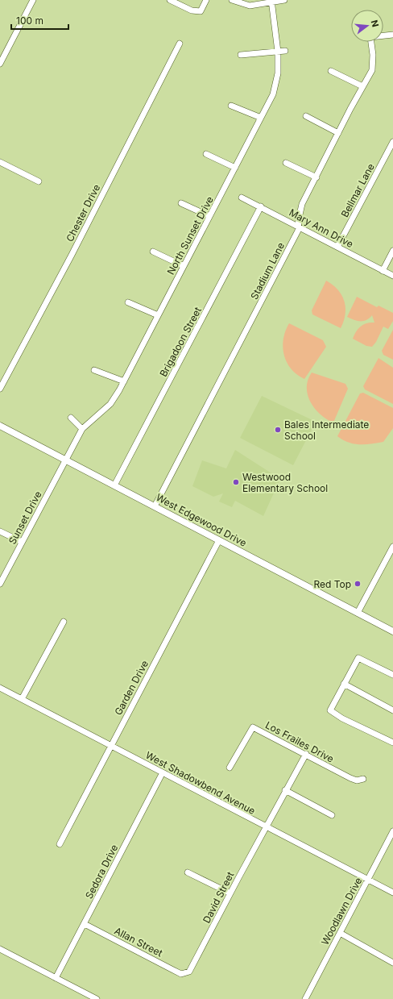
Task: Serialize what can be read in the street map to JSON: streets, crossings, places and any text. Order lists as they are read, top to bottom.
{
  "streets": {
    "main road": ["West Edgewood Drive"],
    "street": [
      "Bellmar Lane",
      "Chester Drive",
      "Mary Ann Drive",
      "North Sunset Drive",
      "Stadium Lane",
      "Brigadoon Street",
      "Sunset Drive",
      "Garden Drive",
      "Los Frailes Drive",
      "West Shadowbend Avenue",
      "Sedora Drive",
      "David Street",
      "Woodlawn Drive",
      "Allan Street"
    ]
  },
  "crossings": [
    ["Bellmar Lane", "Mary Ann Drive"],
    ["Mary Ann Drive", "Stadium Lane"],
    ["Mary Ann Drive", "Brigadoon Street"],
    ["North Sunset Drive", "Sunset Drive"],
    ["North Sunset Drive", "West Edgewood Drive"],
    ["Stadium Lane", "West Edgewood Drive"],
    ["Brigadoon Street", "West Edgewood Drive"],
    ["Sunset Drive", "West Edgewood Drive"],
    ["West Edgewood Drive", "Garden Drive"],
    ["Garden Drive", "West Shadowbend Avenue"],
    ["Los Frailes Drive", "David Street"],
    ["West Shadowbend Avenue", "Sedora Drive"],
    ["West Shadowbend Avenue", "David Street"],
    ["West Shadowbend Avenue", "Woodlawn Drive"],
    ["Sedora Drive", "Allan Street"],
    ["David Street", "Allan Street"]
  ],
  "places": ["Bales Intermediate School", "Westwood Elementary School", "Red Top"],
  "scale_bar": "100 m",
  "north": "right"
}
